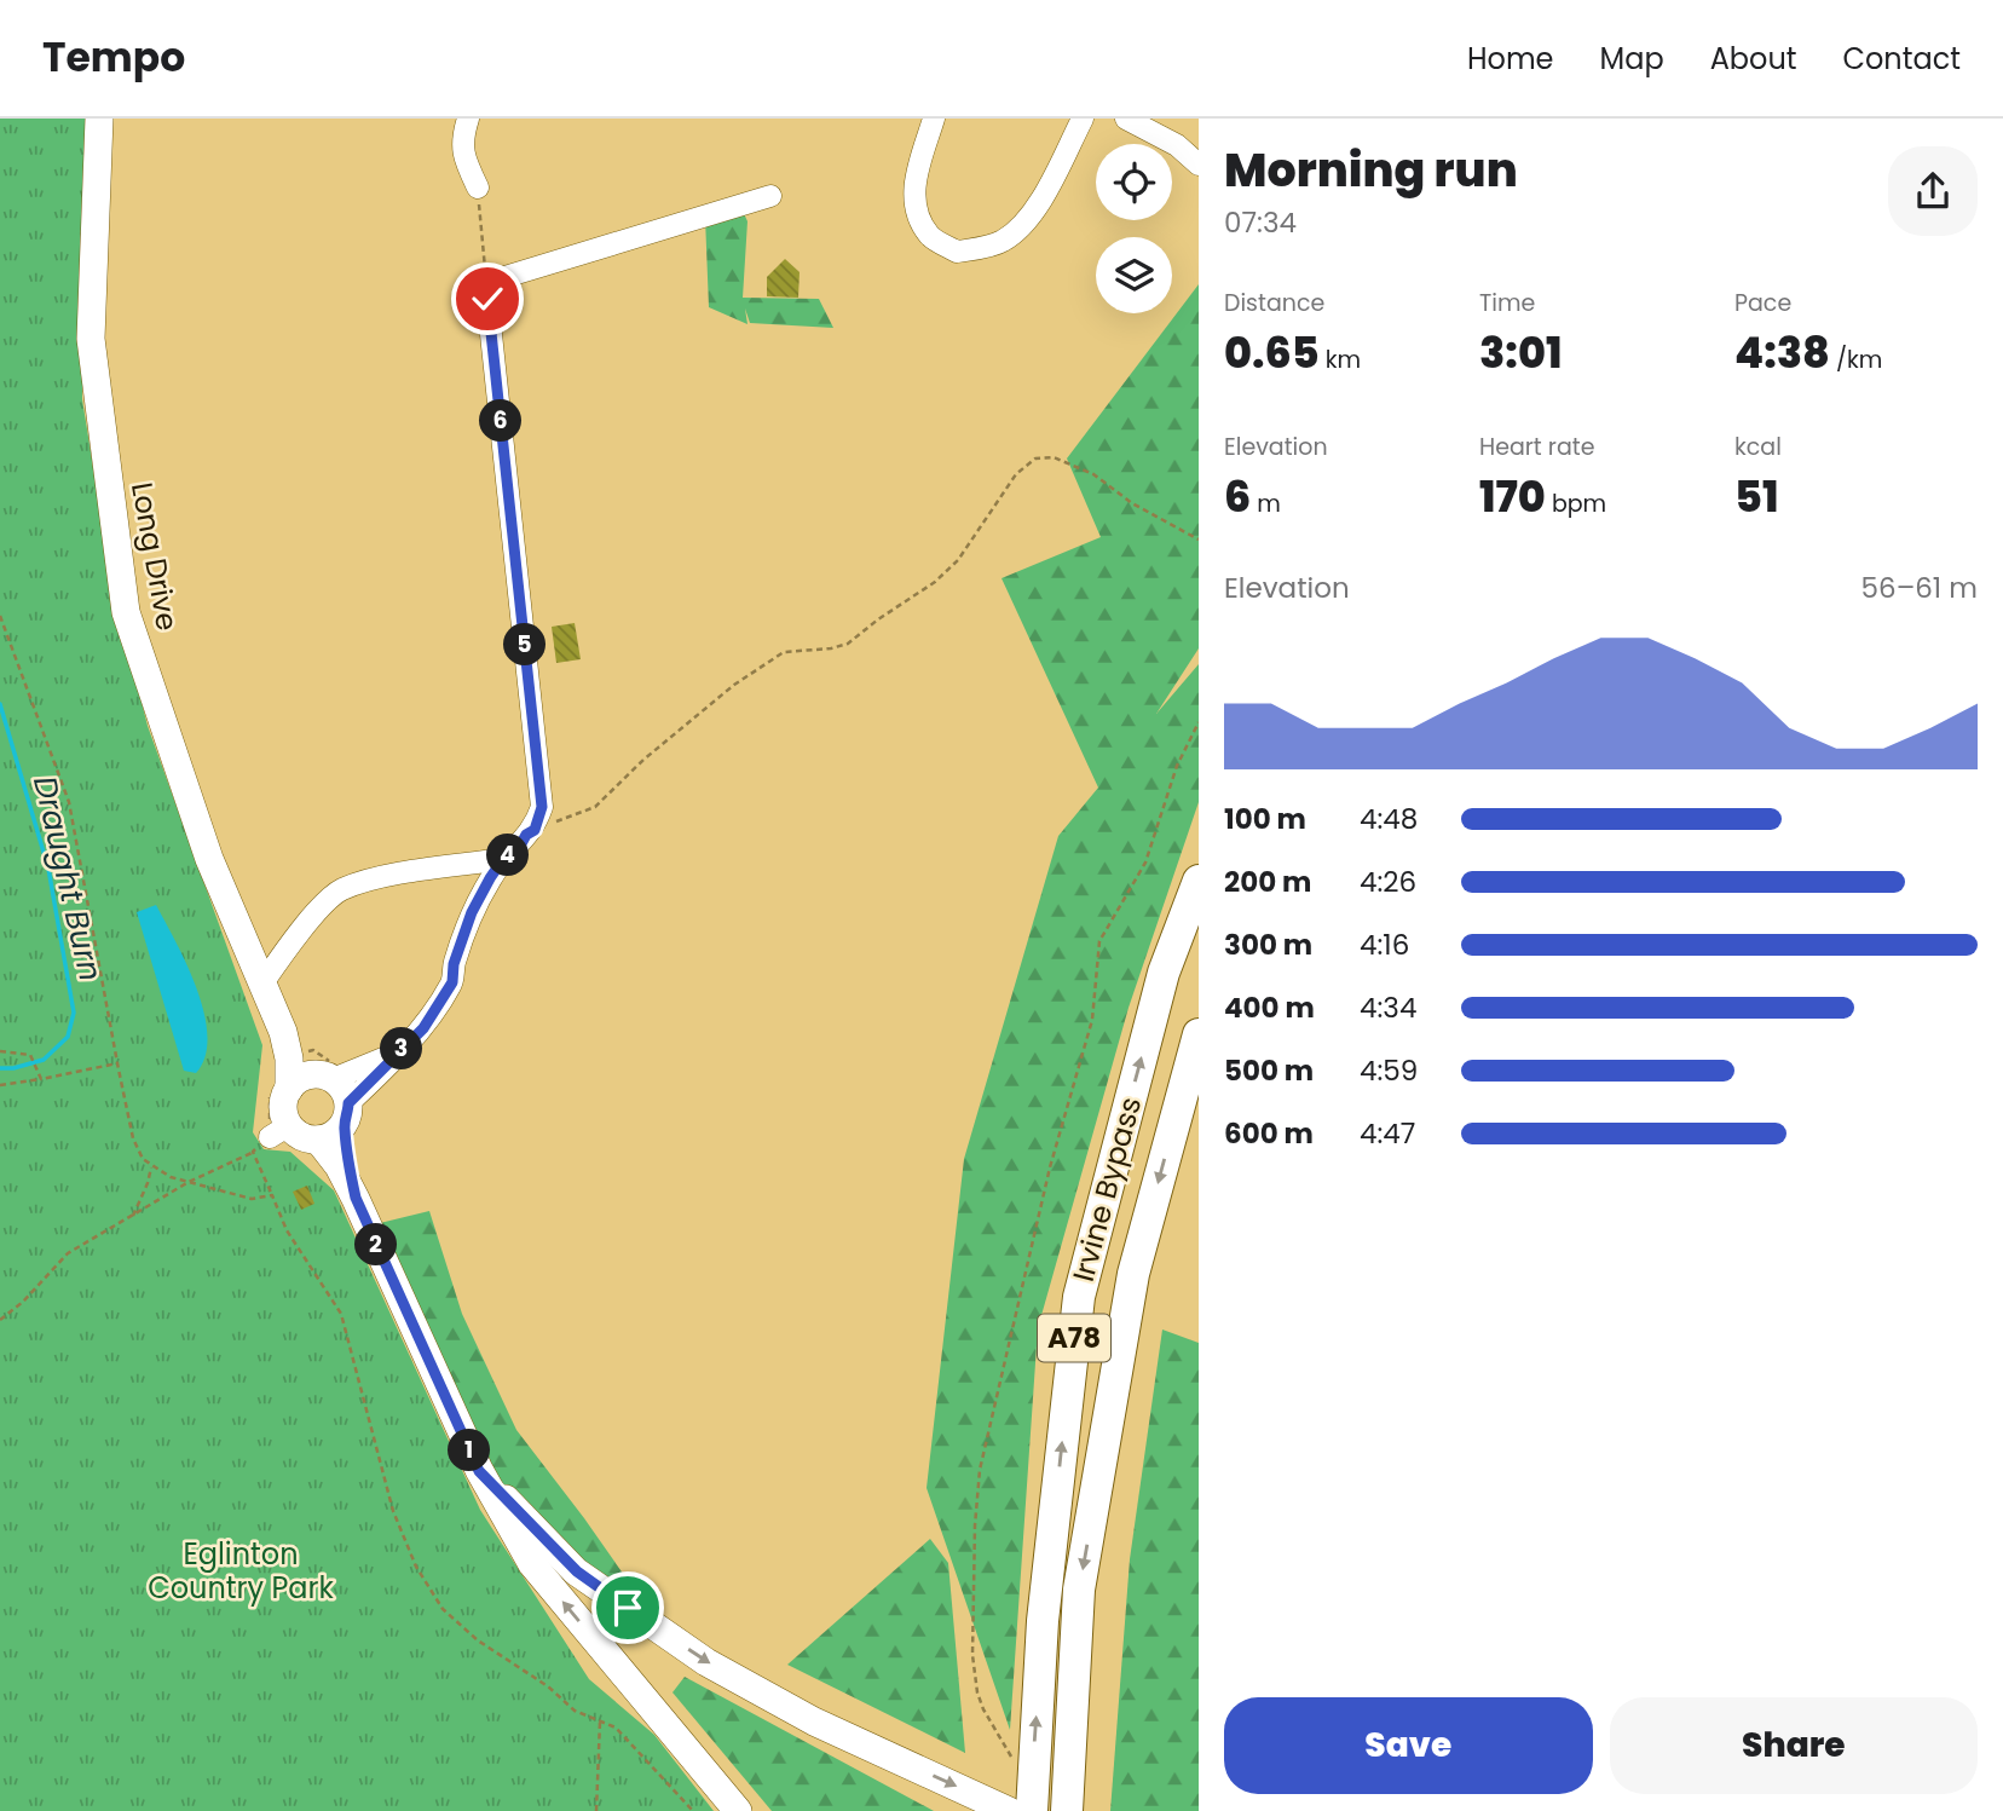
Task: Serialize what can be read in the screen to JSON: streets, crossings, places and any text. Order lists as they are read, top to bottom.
{
  "streets": {
    "highway": ["Irvine Bypass", "A78"],
    "main road": ["Long Drive"]
  },
  "water": ["Draught Burn"],
  "parks": ["Eglinton Country Park"],
  "page": {
    "header": "Tempo",
    "nav": [
      "Home",
      "Map",
      "About",
      "Contact"
    ],
    "heading": ["Morning run", "07:34"],
    "stats": [
      ["Distance", "0.65 km"],
      ["Time", "3:01"],
      ["Pace", "4:38 /km"],
      ["Elevation", "6 m"],
      ["Heart rate", "170 bpm"],
      ["kcal", "51"]
    ],
    "pins": [
      "6",
      "5",
      "4",
      "3",
      "2",
      "1"
    ],
    "chart": ["Elevation", "56–61 m"],
    "list": [
      {
        "name": "100 m",
        "note": "4:48"
      },
      {
        "name": "200 m",
        "note": "4:26"
      },
      {
        "name": "300 m",
        "note": "4:16"
      },
      {
        "name": "400 m",
        "note": "4:34"
      },
      {
        "name": "500 m",
        "note": "4:59"
      },
      {
        "name": "600 m",
        "note": "4:47"
      }
    ],
    "buttons": ["Save", "Share"]
  }
}
